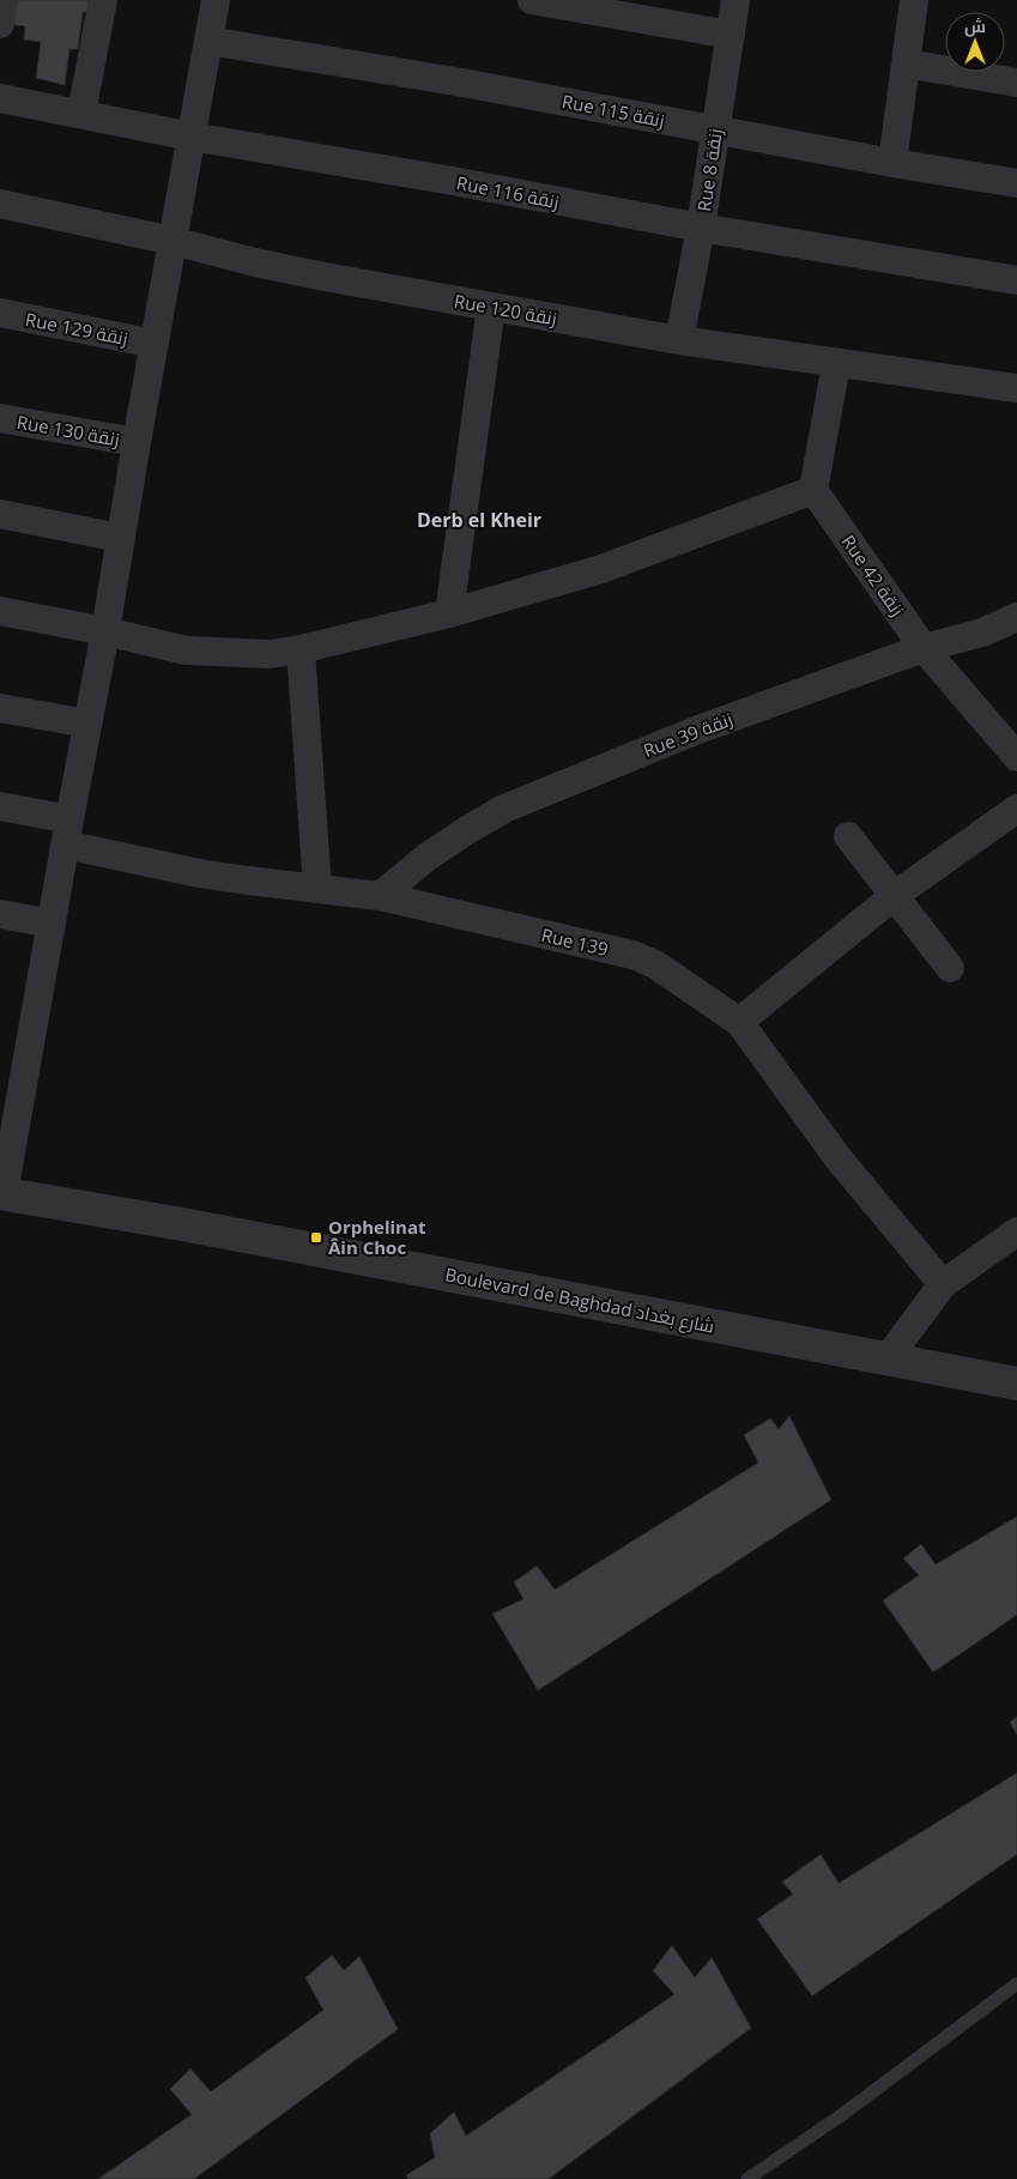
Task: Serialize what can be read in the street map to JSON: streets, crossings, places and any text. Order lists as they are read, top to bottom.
{
  "streets": {
    "street": [
      "Rue 115 زنقة",
      "Rue 8 زنقة",
      "Rue 116 زنقة",
      "Rue 120 زنقة",
      "Rue 129 زنقة",
      "Rue 130 زنقة",
      "Rue 42 زنقة",
      "Rue 39 زنقة",
      "Rue 139",
      "Boulevard de Baghdad شارع بغداد"
    ]
  },
  "crossings": [
    ["Rue 115 زنقة", "Rue 8 زنقة"],
    ["Rue 8 زنقة", "Rue 116 زنقة"],
    ["Rue 8 زنقة", "Rue 120 زنقة"],
    ["Rue 42 زنقة", "Rue 39 زنقة"],
    ["Rue 39 زنقة", "Rue 139"]
  ],
  "districts": ["Derb el Kheir"],
  "places": {
    "transit": ["Orphelinat Âin Choc"]
  },
  "north": "top"
}
